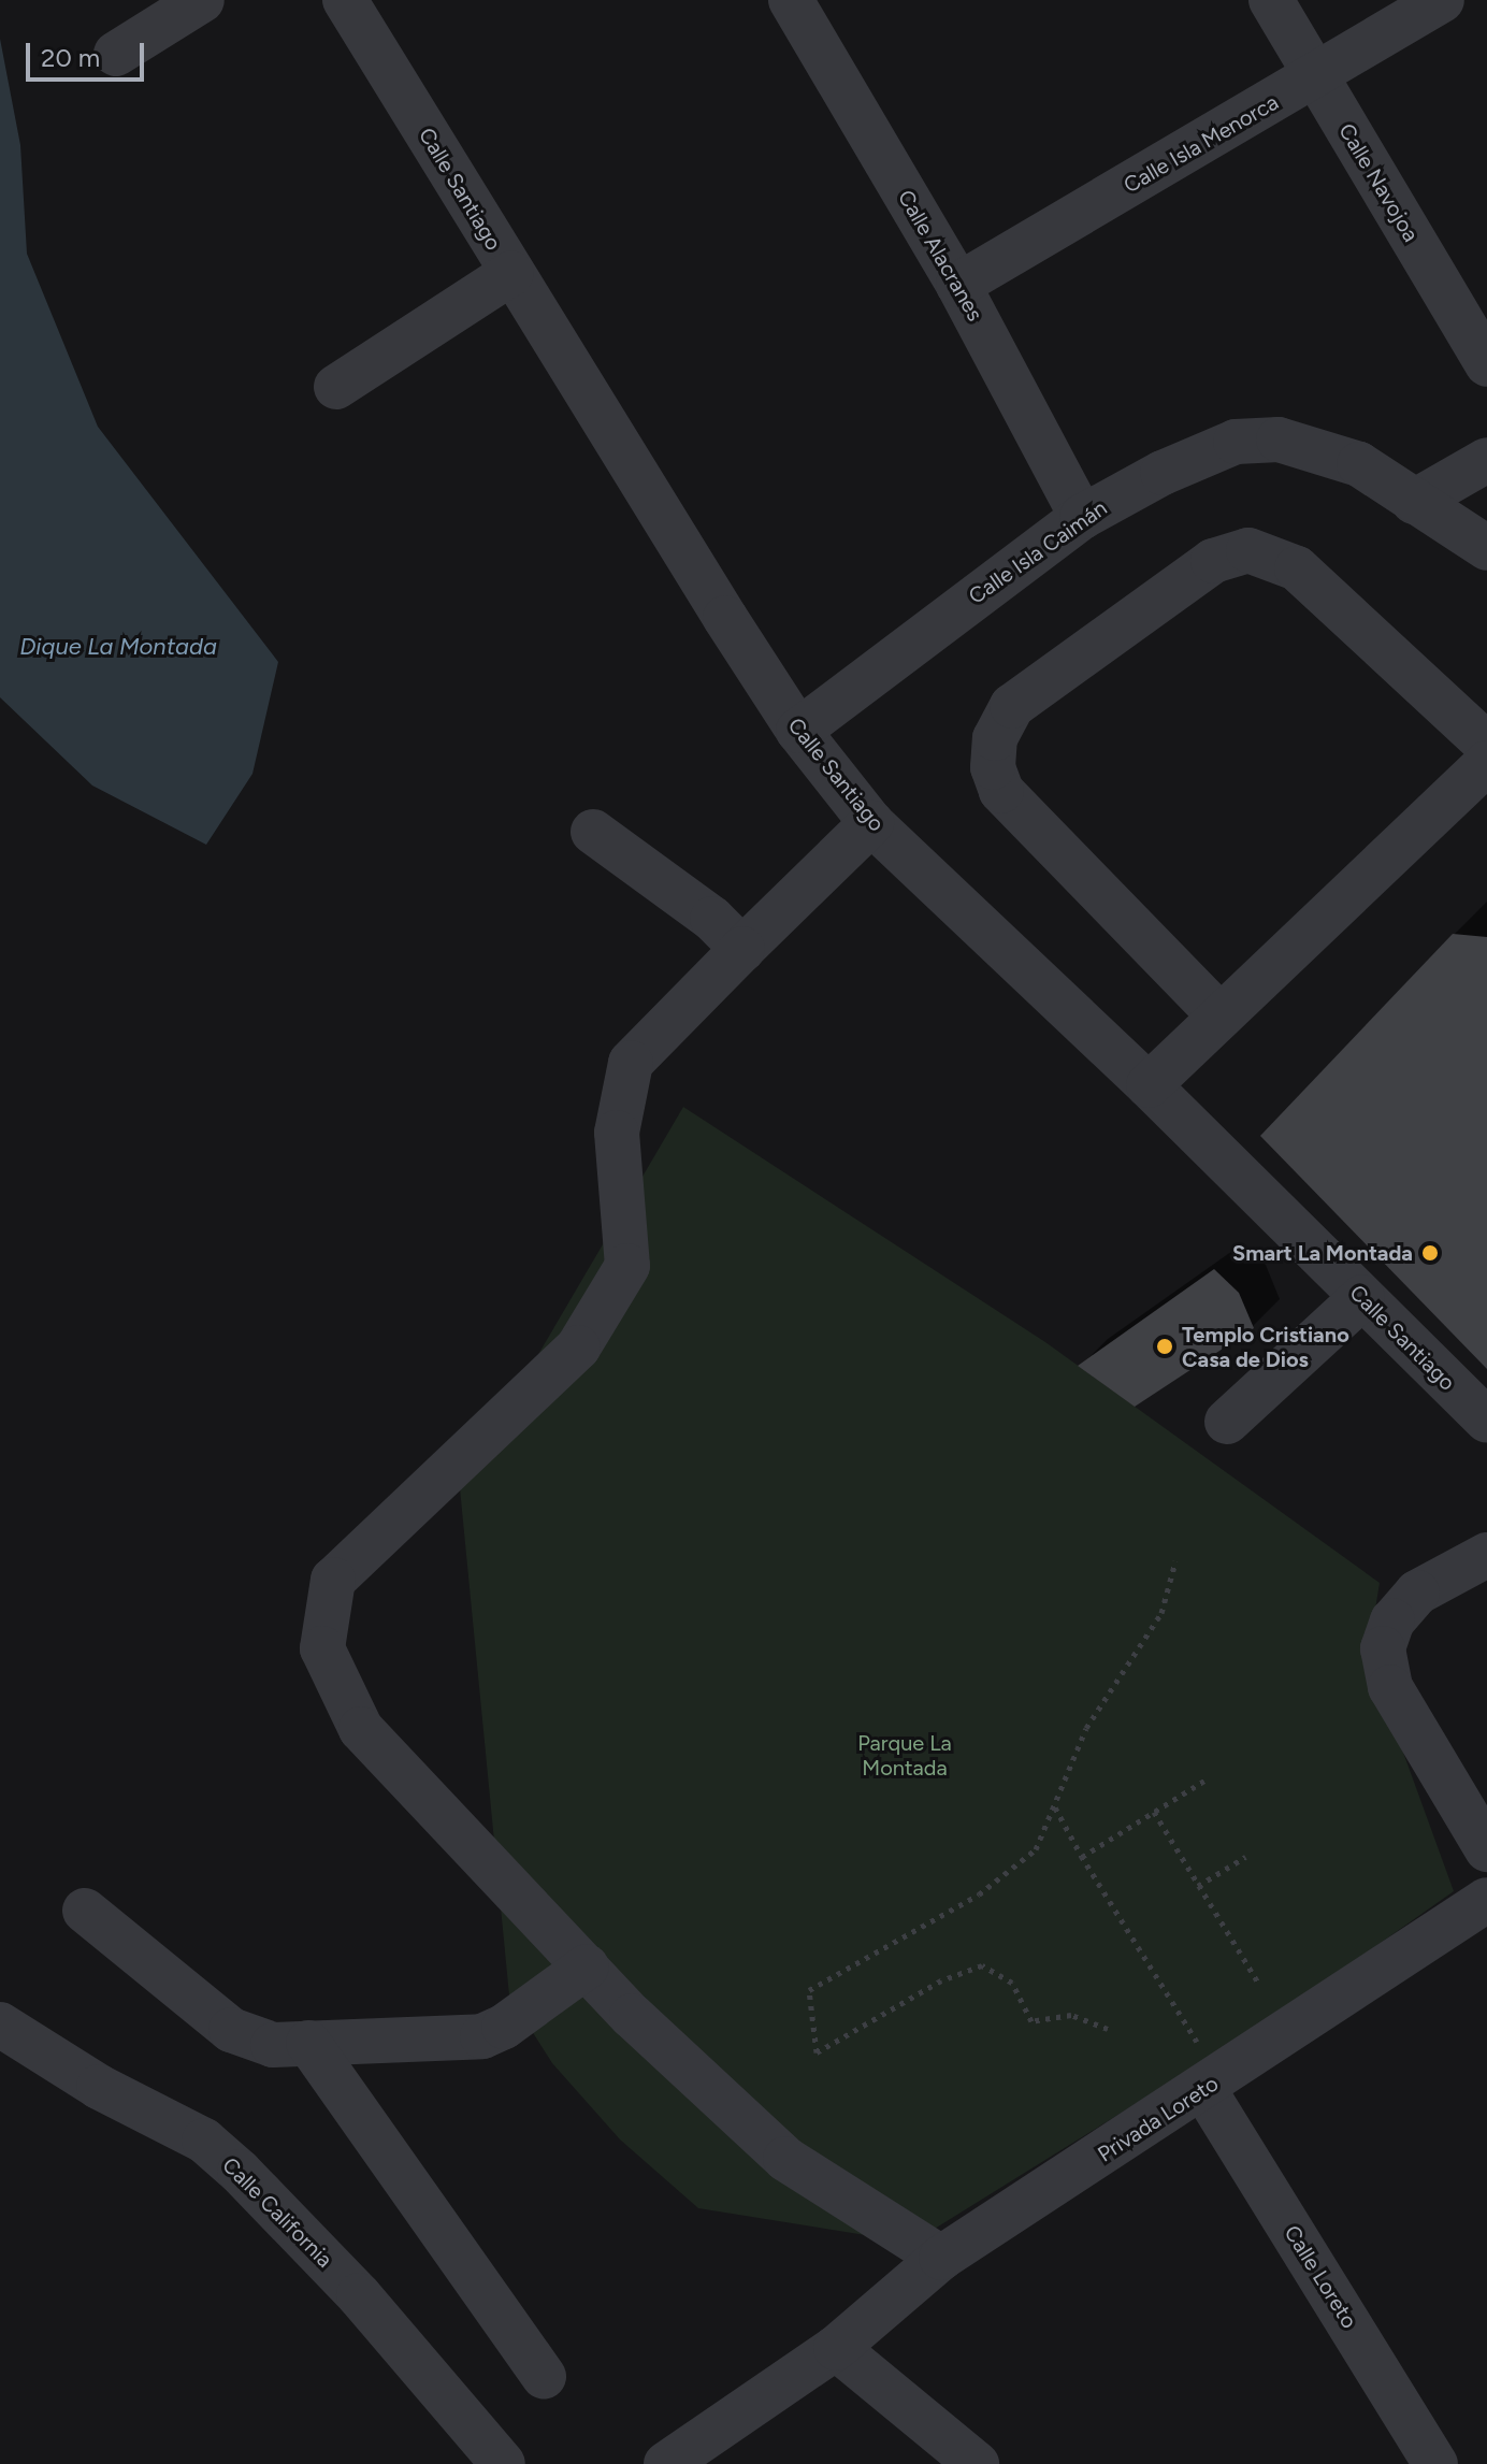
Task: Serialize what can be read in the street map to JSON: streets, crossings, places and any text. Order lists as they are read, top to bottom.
{
  "streets": {
    "street": [
      "Calle Isla Menorca",
      "Calle Navojoa",
      "Calle Santiago",
      "Calle Alacranes",
      "Calle Isla Caimán",
      "Privada Loreto",
      "Calle California",
      "Calle Loreto"
    ]
  },
  "crossings": [
    ["Calle Isla Menorca", "Calle Navojoa"],
    ["Calle Isla Menorca", "Calle Alacranes"],
    ["Calle Santiago", "Calle Isla Caimán"],
    ["Calle Alacranes", "Calle Isla Caimán"],
    ["Privada Loreto", "Calle Loreto"]
  ],
  "water": ["Dique La Montada"],
  "parks": ["Parque La Montada"],
  "places": ["Smart La Montada", "Templo Cristiano Casa de Dios"],
  "scale_bar": "20 m"
}
